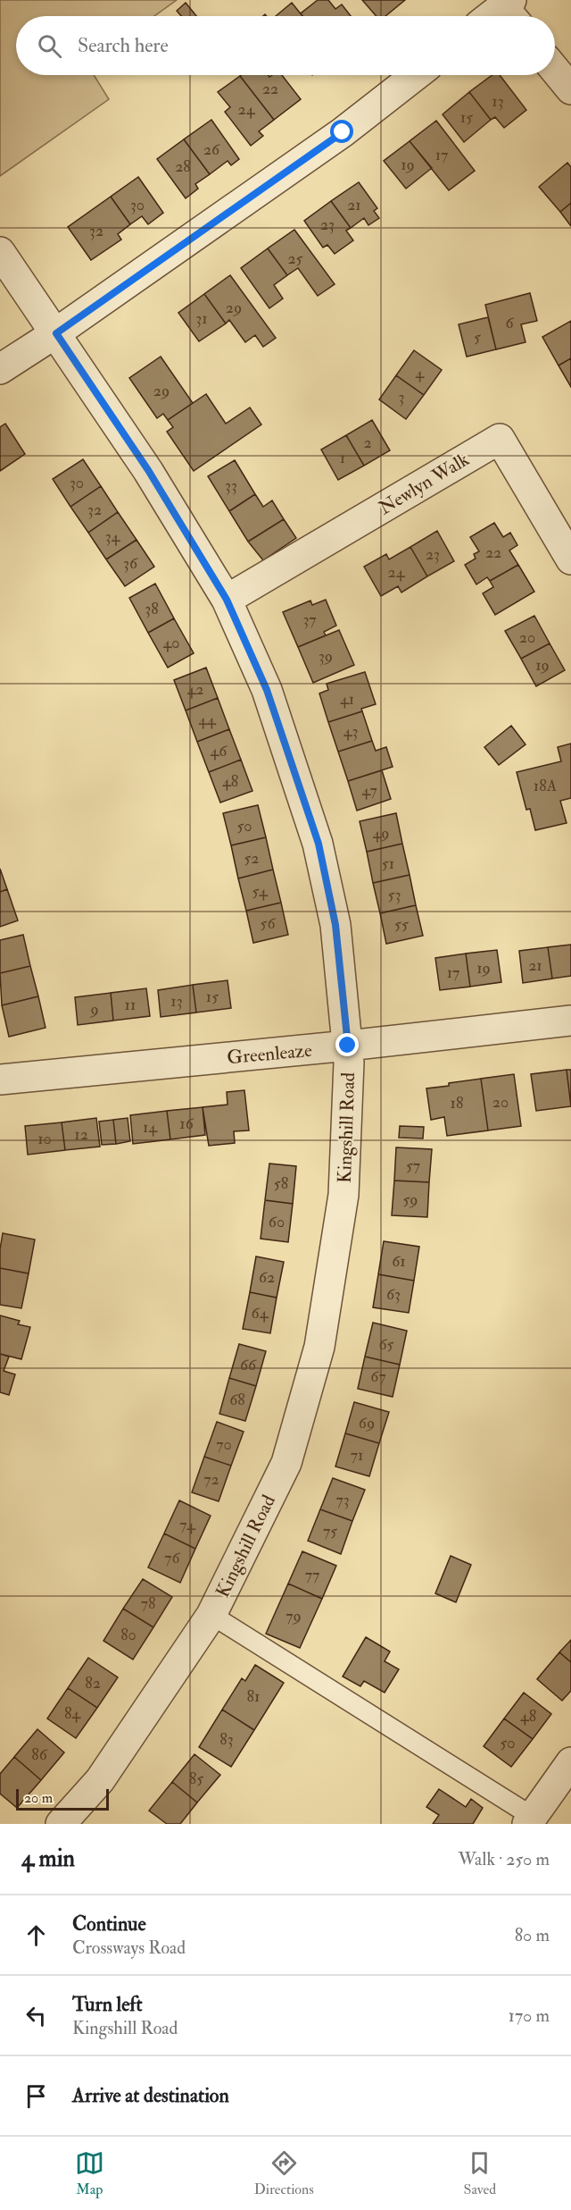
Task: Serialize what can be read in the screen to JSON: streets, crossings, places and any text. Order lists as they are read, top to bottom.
{
  "streets": {
    "street": ["Newlyn Walk", "Greenleaze", "Kingshill Road"]
  },
  "crossings": [
    ["Newlyn Walk", "Kingshill Road"],
    ["Greenleaze", "Kingshill Road"]
  ],
  "house_numbers": [
    "22",
    "13",
    "24",
    "15",
    "26",
    "17",
    "19",
    "28",
    "30",
    "21",
    "23",
    "32",
    "25",
    "29",
    "31",
    "6",
    "5",
    "4",
    "29",
    "3",
    "2",
    "1",
    "30",
    "33",
    "32",
    "34",
    "22",
    "23",
    "36",
    "24",
    "38",
    "37",
    "20",
    "40",
    "39",
    "19",
    "42",
    "41",
    "44",
    "43",
    "46",
    "48",
    "18A",
    "47",
    "50",
    "49",
    "52",
    "51",
    "54",
    "53",
    "56",
    "55",
    "21",
    "19",
    "17",
    "15",
    "13",
    "11",
    "9",
    "20",
    "18",
    "16",
    "14",
    "12",
    "10",
    "57",
    "58",
    "59",
    "60",
    "61",
    "62",
    "63",
    "64",
    "65",
    "66",
    "67",
    "68",
    "69",
    "70",
    "71",
    "72",
    "73",
    "74",
    "75",
    "76",
    "77",
    "78",
    "79",
    "80",
    "82",
    "81",
    "84",
    "48",
    "83",
    "50",
    "86",
    "85"
  ],
  "scale_bar": "20 m",
  "page": {
    "search": "Search here",
    "scale": "20 m",
    "heading": ["4 min", "Walk · 250 m"],
    "list": [
      ["Continue", "Crossways Road", "80 m"],
      ["Turn left", "Kingshill Road", "170 m"],
      "Arrive at destination"
    ],
    "nav": ["Map", "Directions", "Saved"]
  }
}
